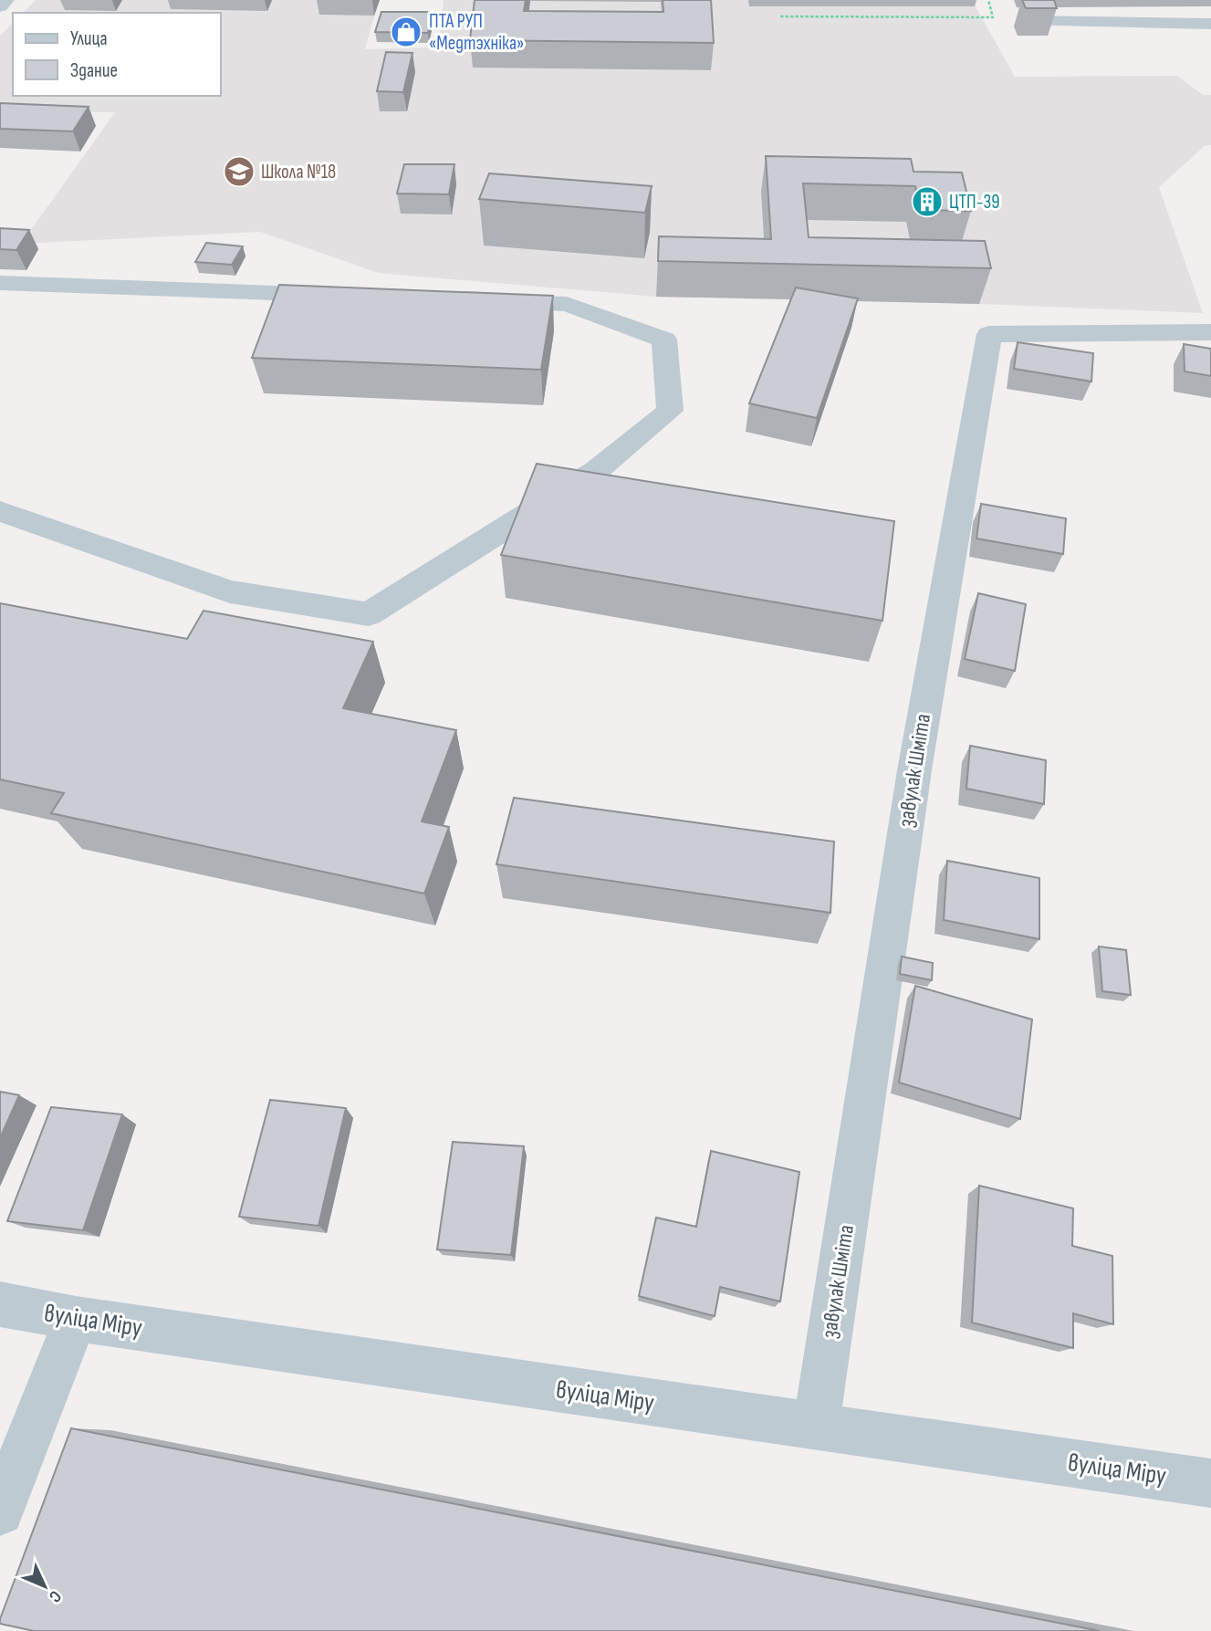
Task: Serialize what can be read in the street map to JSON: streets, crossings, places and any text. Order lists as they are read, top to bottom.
{
  "streets": {
    "street": ["завулак Шміта", "вуліца Міру"]
  },
  "crossings": [
    ["завулак Шміта", "вуліца Міру"]
  ],
  "places": {
    "shop": ["ПТА РУП «Медтэхніка»"],
    "school or university": ["Школа №18"],
    "building": ["ЦТП-39"]
  },
  "legend": ["Улица", "Здание"],
  "north": "bottom right"
}
